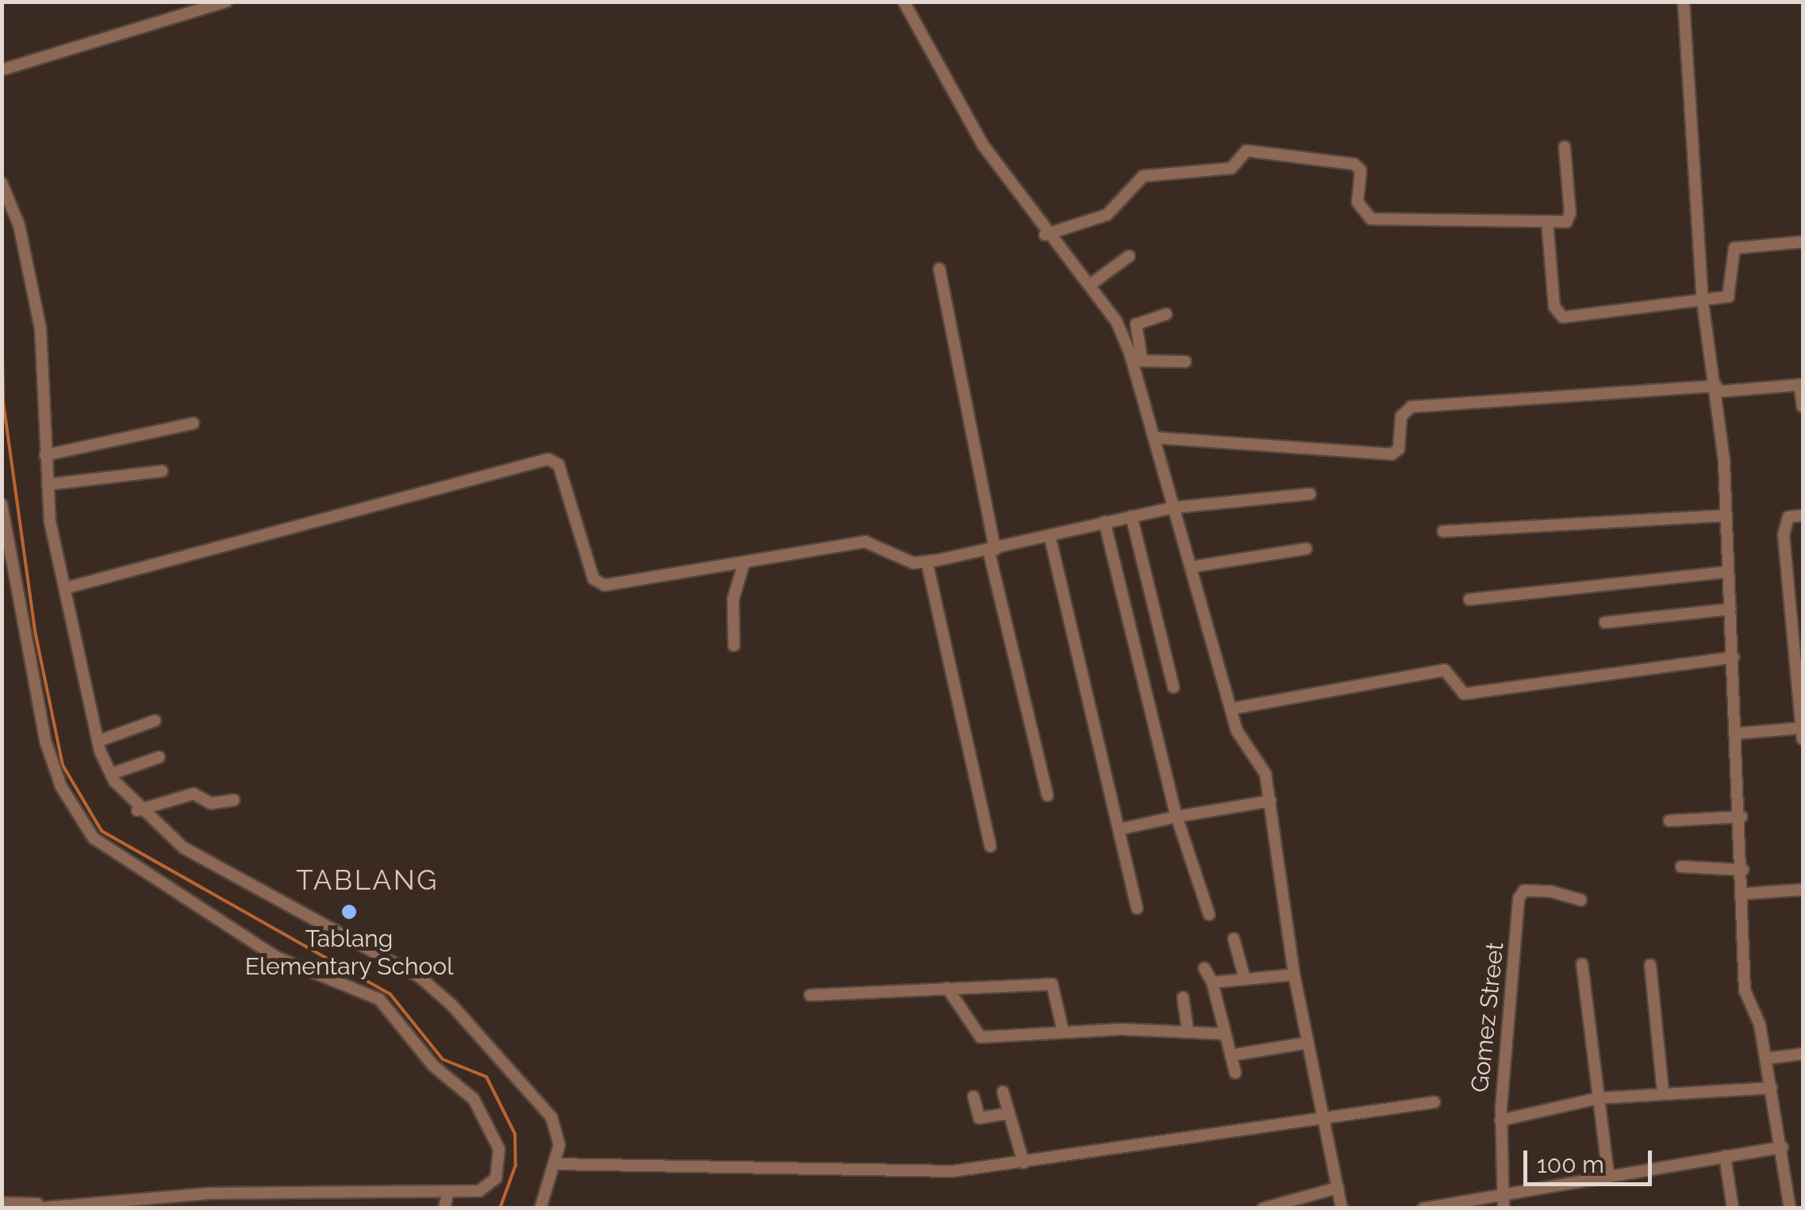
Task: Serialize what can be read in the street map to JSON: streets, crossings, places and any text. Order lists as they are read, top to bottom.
{
  "streets": {
    "street": ["Gomez Street"]
  },
  "districts": ["TABLANG"],
  "places": ["Tablang Elementary School"],
  "scale_bar": "100 m"
}
